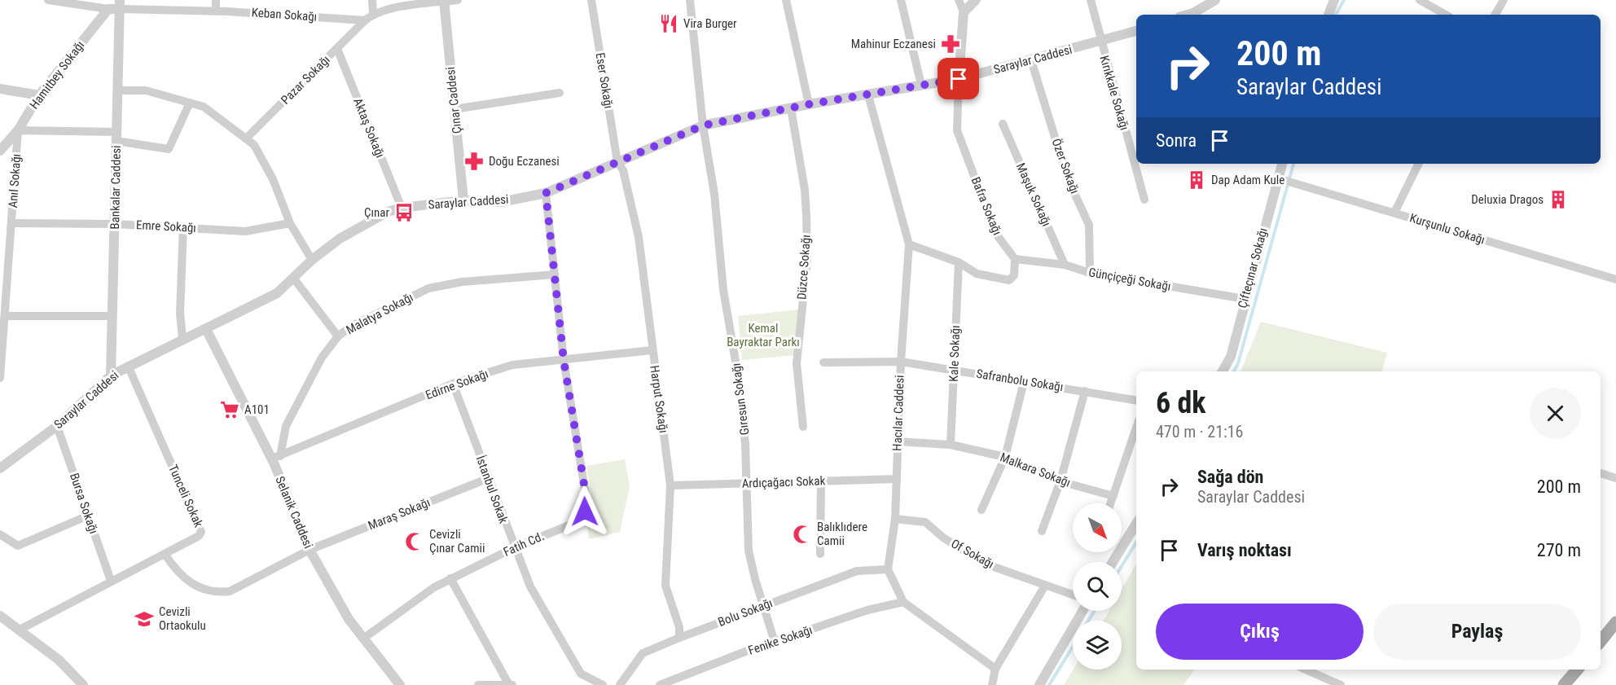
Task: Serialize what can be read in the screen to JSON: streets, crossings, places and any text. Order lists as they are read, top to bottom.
{
  "streets": {
    "street": [
      "Keban Sokağı",
      "Saraylar Caddesi",
      "Hamitbey Sokağı",
      "Pazar Sokağı",
      "Eser Sokağı",
      "Kırıkkale Sokağı",
      "Çınar Caddesi",
      "Aktaş Sokağı",
      "Özer Sokağı",
      "Anıl Sokağı",
      "Bankalar Caddesi",
      "Maşuk Sokağı",
      "Bafra Sokağı",
      "Emre Sokağı",
      "Kurşunlu Sokağı",
      "Düzce Sokağı",
      "Çifteçınar Sokağı",
      "Günçiçeği Sokağı",
      "Malatya Sokağı",
      "Kale Sokağı",
      "Safranbolu Sokağı",
      "Edirne Sokağı",
      "Harput Sokağı",
      "Gıresun Sokağı",
      "Hacılar Caddesi",
      "Malkara Sokağı",
      "Ardıçağacı Sokak",
      "İstanbul Sokak",
      "Tunceli Sokak",
      "Bursa Sokağı",
      "Selanik Caddesi",
      "Maraş Sokağı",
      "Fatih Cd.",
      "Of Sokağı",
      "Bolu Sokağı",
      "Fenike Sokağı"
    ]
  },
  "crossings": [
    ["Keban Sokağı", "Pazar Sokağı"],
    ["Keban Sokağı", "Bankalar Caddesi"],
    ["Saraylar Caddesi", "Eser Sokağı"],
    ["Saraylar Caddesi", "Kırıkkale Sokağı"],
    ["Saraylar Caddesi", "Çınar Caddesi"],
    ["Saraylar Caddesi", "Aktaş Sokağı"],
    ["Saraylar Caddesi", "Özer Sokağı"],
    ["Saraylar Caddesi", "Bankalar Caddesi"],
    ["Saraylar Caddesi", "Bafra Sokağı"],
    ["Saraylar Caddesi", "Düzce Sokağı"],
    ["Saraylar Caddesi", "Harput Sokağı"],
    ["Saraylar Caddesi", "Gıresun Sokağı"],
    ["Saraylar Caddesi", "Hacılar Caddesi"],
    ["Saraylar Caddesi", "Tunceli Sokak"],
    ["Saraylar Caddesi", "Bursa Sokağı"],
    ["Saraylar Caddesi", "Selanik Caddesi"],
    ["Saraylar Caddesi", "Fatih Cd."],
    ["Hamitbey Sokağı", "Anıl Sokağı"],
    ["Pazar Sokağı", "Aktaş Sokağı"],
    ["Eser Sokağı", "Harput Sokağı"],
    ["Özer Sokağı", "Günçiçeği Sokağı"],
    ["Anıl Sokağı", "Emre Sokağı"],
    ["Bankalar Caddesi", "Emre Sokağı"],
    ["Maşuk Sokağı", "Günçiçeği Sokağı"],
    ["Bafra Sokağı", "Günçiçeği Sokağı"],
    ["Kurşunlu Sokağı", "Çifteçınar Sokağı"],
    ["Çifteçınar Sokağı", "Günçiçeği Sokağı"],
    ["Malatya Sokağı", "Edirne Sokağı"],
    ["Malatya Sokağı", "Selanik Caddesi"],
    ["Malatya Sokağı", "Fatih Cd."],
    ["Kale Sokağı", "Safranbolu Sokağı"],
    ["Kale Sokağı", "Malkara Sokağı"],
    ["Safranbolu Sokağı", "Hacılar Caddesi"],
    ["Edirne Sokağı", "Harput Sokağı"],
    ["Edirne Sokağı", "İstanbul Sokak"],
    ["Edirne Sokağı", "Selanik Caddesi"],
    ["Edirne Sokağı", "Fatih Cd."],
    ["Harput Sokağı", "Ardıçağacı Sokak"],
    ["Harput Sokağı", "Bolu Sokağı"],
    ["Gıresun Sokağı", "Ardıçağacı Sokak"],
    ["Gıresun Sokağı", "Bolu Sokağı"],
    ["Gıresun Sokağı", "Fenike Sokağı"],
    ["Hacılar Caddesi", "Malkara Sokağı"],
    ["Hacılar Caddesi", "Ardıçağacı Sokak"],
    ["Hacılar Caddesi", "Of Sokağı"],
    ["Hacılar Caddesi", "Bolu Sokağı"],
    ["İstanbul Sokak", "Maraş Sokağı"],
    ["İstanbul Sokak", "Fatih Cd."],
    ["Tunceli Sokak", "Bursa Sokağı"],
    ["Tunceli Sokak", "Maraş Sokağı"],
    ["Selanik Caddesi", "Maraş Sokağı"],
    ["Selanik Caddesi", "Fatih Cd."]
  ],
  "parks": ["Kemal Bayraktar Parkı"],
  "places": {
    "restaurant": ["Vira Burger"],
    "pharmacy": ["Mahinur Eczanesi", "Doğu Eczanesi"],
    "building": ["Dap Adam Kule", "Deluxia Dragos"],
    "bus stop": ["Çınar"],
    "supermarket": ["A101"],
    "mosque": ["Balıklıdere Camii", "Cevizli Çınar Camii"],
    "school or university": ["Cevizli Ortaokulu"]
  },
  "north": "bottom right",
  "page": {
    "turn": ["200 m", "Saraylar Caddesi"],
    "then": "Sonra",
    "heading": ["6 dk", "470 m · 21:16"],
    "list": [
      {
        "name": "Sağa dön",
        "note": "Saraylar Caddesi",
        "value": "200 m"
      },
      {
        "name": "Varış noktası",
        "value": "270 m"
      }
    ],
    "buttons": ["Çıkış", "Paylaş"]
  }
}
